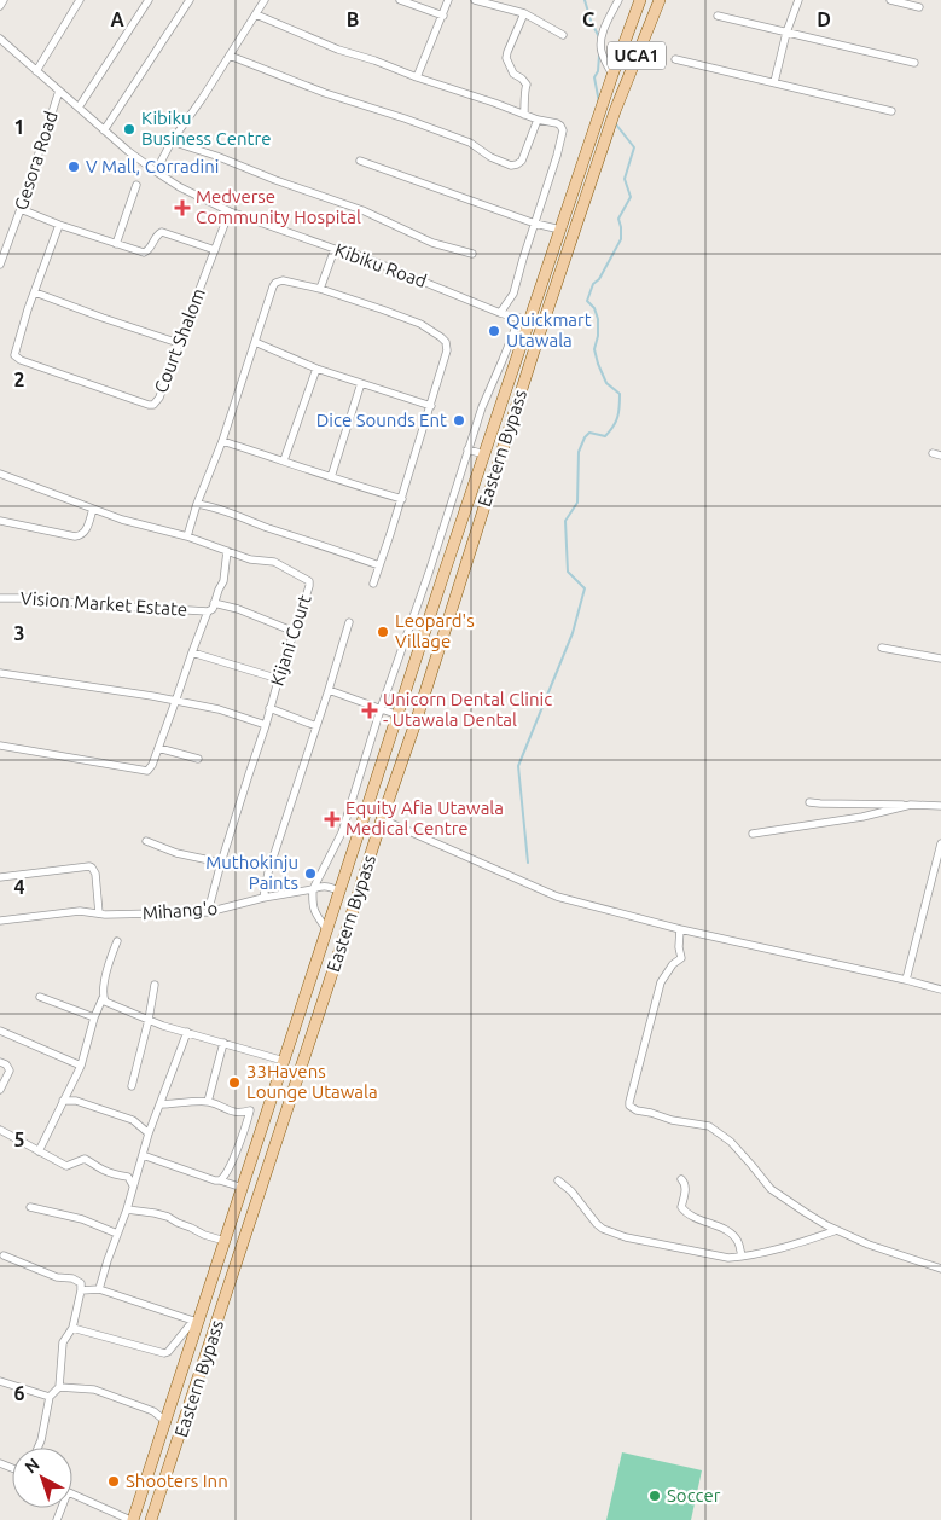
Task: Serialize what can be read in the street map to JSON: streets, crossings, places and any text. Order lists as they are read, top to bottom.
{
  "streets": {
    "main road": ["UCA1", "Eastern Bypass"],
    "street": [
      "Gesora Road",
      "Kibiku Road",
      "Court Shalom",
      "Vision Market Estate",
      "Kijani Court",
      "Mihang'o"
    ]
  },
  "crossings": [
    ["Gesora Road", "Kibiku Road"],
    ["Kibiku Road", "Court Shalom"],
    ["Kibiku Road", "Eastern Bypass"],
    ["Eastern Bypass", "Mihang'o"],
    ["Kijani Court", "Mihang'o"]
  ],
  "places": {
    "other": [
      "Kibiku Business Centre",
      "V Mall, Corradini",
      "Quickmart Utawala",
      "Dice Sounds Ent",
      "Leopard's Village",
      "Muthokinju Paints",
      "33Havens Lounge Utawala",
      "Shooters Inn",
      "Soccer"
    ],
    "health": ["Medverse Community Hospital", "Unicorn Dental Clinic - Utawala Dental", "Equity Afia Utawala Medical Centre"]
  },
  "north": "top left",
  "grid": {
    "columns": [
      "A",
      "B",
      "C",
      "D"
    ],
    "rows": [
      "1",
      "2",
      "3",
      "4",
      "5",
      "6"
    ]
  }
}
